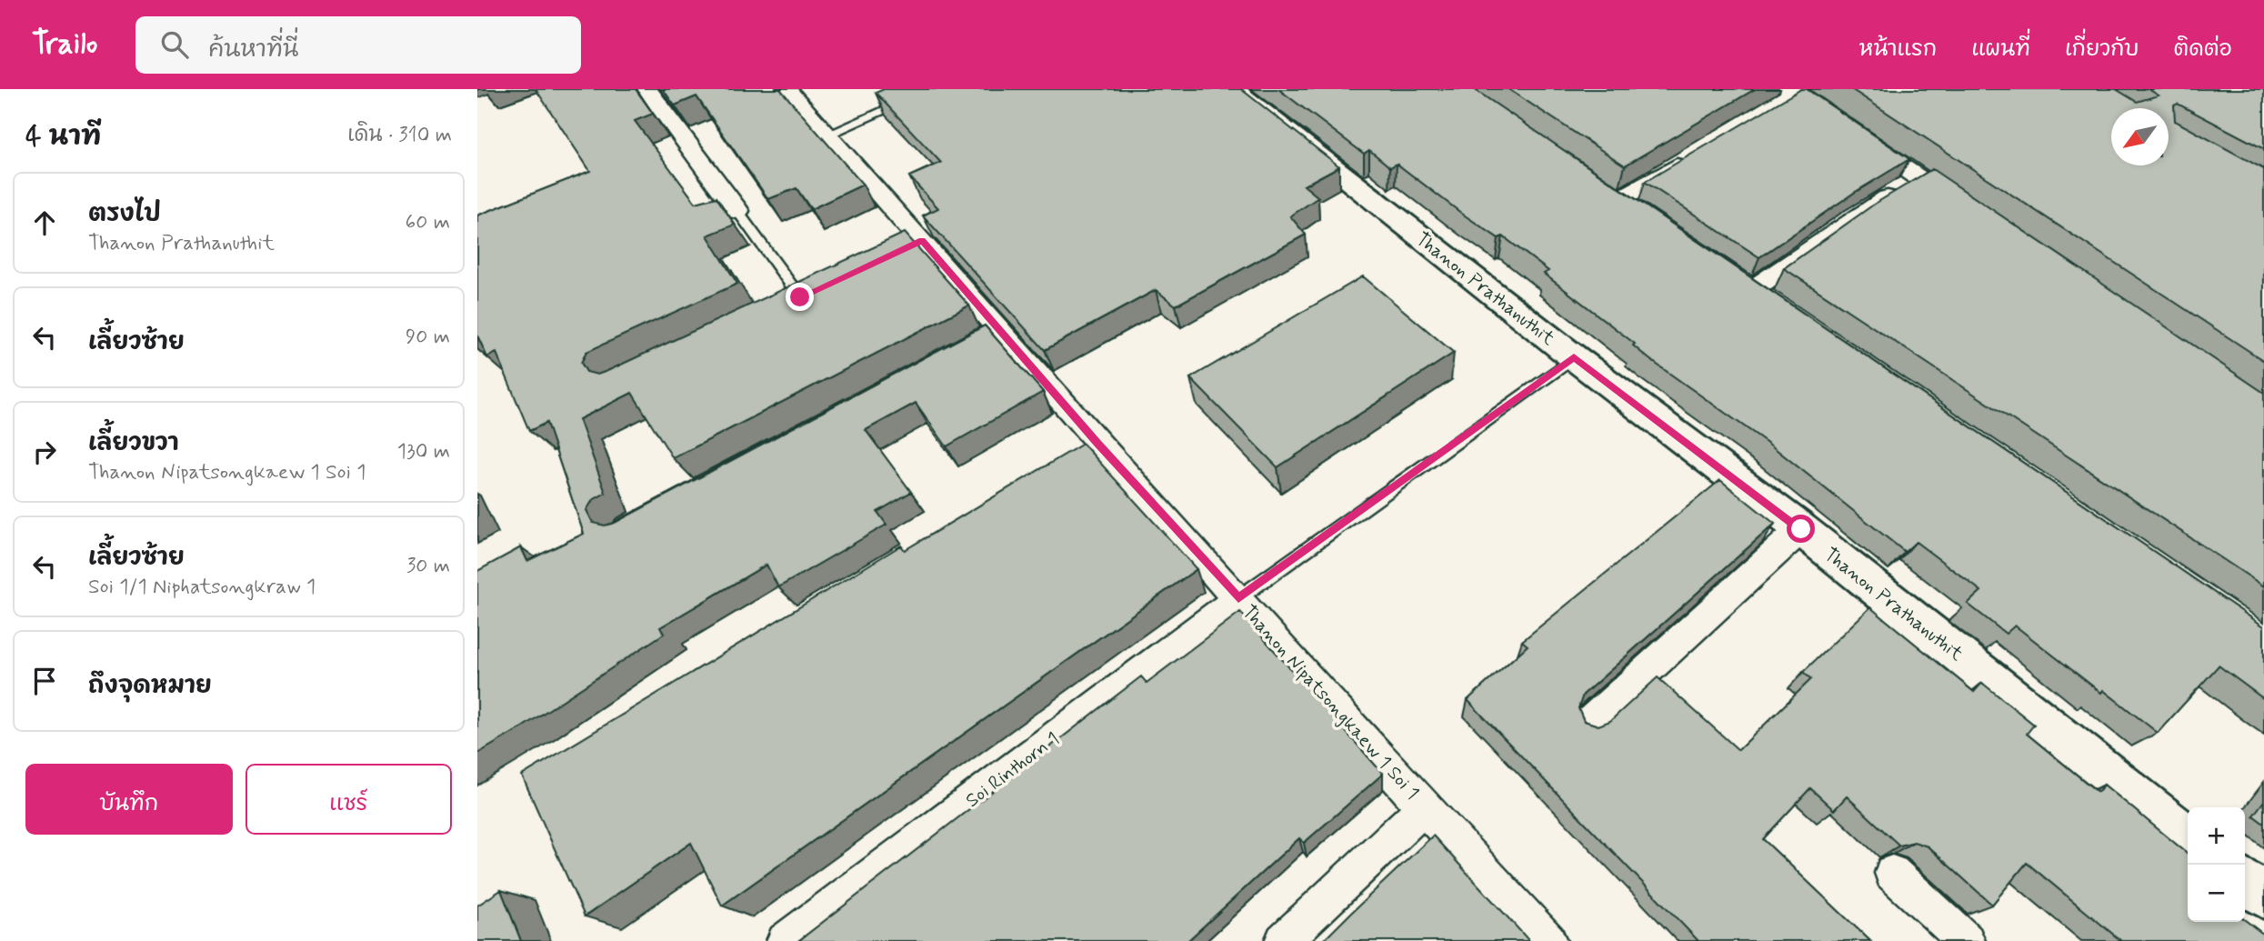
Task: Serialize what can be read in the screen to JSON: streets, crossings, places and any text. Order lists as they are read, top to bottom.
{
  "streets": {
    "street": ["Thanon Prathanuthit", "Thanon Nipatsongkaew 1 Soi 1", "Soi Rinthorn 1"]
  },
  "crossings": [
    ["Thanon Nipatsongkaew 1 Soi 1", "Soi Rinthorn 1"]
  ],
  "north": "bottom left",
  "page": {
    "header": "Trailo",
    "search": "ค้นหาที่นี่",
    "nav": [
      "หน้าแรก",
      "แผนที่",
      "เกี่ยวกับ",
      "ติดต่อ"
    ],
    "heading": ["4 นาที", "เดิน · 310 m"],
    "list": [
      ["ตรงไป", "Thanon Prathanuthit", "60 m"],
      ["เลี้ยวซ้าย", "90 m"],
      ["เลี้ยวขวา", "Thanon Nipatsongkaew 1 Soi 1", "130 m"],
      ["เลี้ยวซ้าย", "Soi 1/1 Niphatsongkraw 1", "30 m"],
      "ถึงจุดหมาย"
    ],
    "buttons": ["บันทึก", "แชร์"],
    "map_buttons": ["+", "−"]
  }
}
